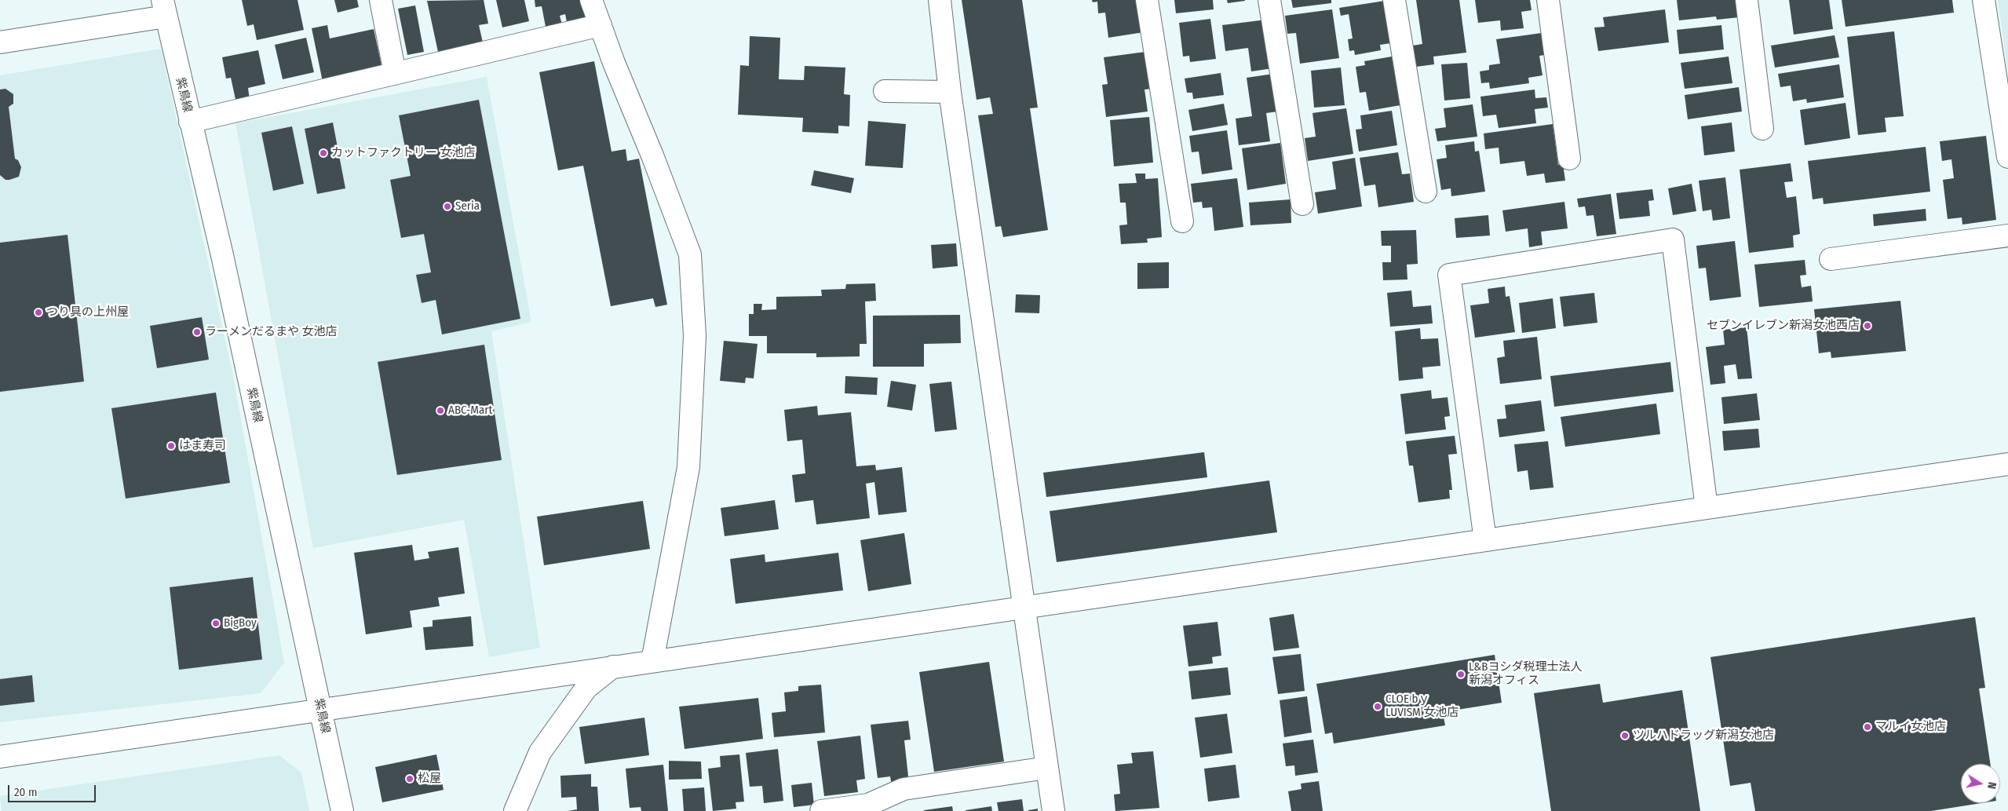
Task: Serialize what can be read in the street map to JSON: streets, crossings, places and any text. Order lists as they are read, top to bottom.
{
  "streets": {
    "street": ["紫鳥線"]
  },
  "places": [
    "カットファクトリー 女池店",
    "Seria",
    "つり具の上州屋",
    "セブンイレブン新潟女池西店",
    "ラーメンだるまや 女池店",
    "ABC-Mart",
    "はま寿司",
    "BigBoy",
    "L&Bヨシダ税理士法人 新潟オフィス",
    "CLOE bｙ LUVISM 女池店",
    "マルイ女池店",
    "ツルハドラッグ新潟女池店",
    "松屋"
  ],
  "scale_bar": "20 m",
  "north": "right"
}
